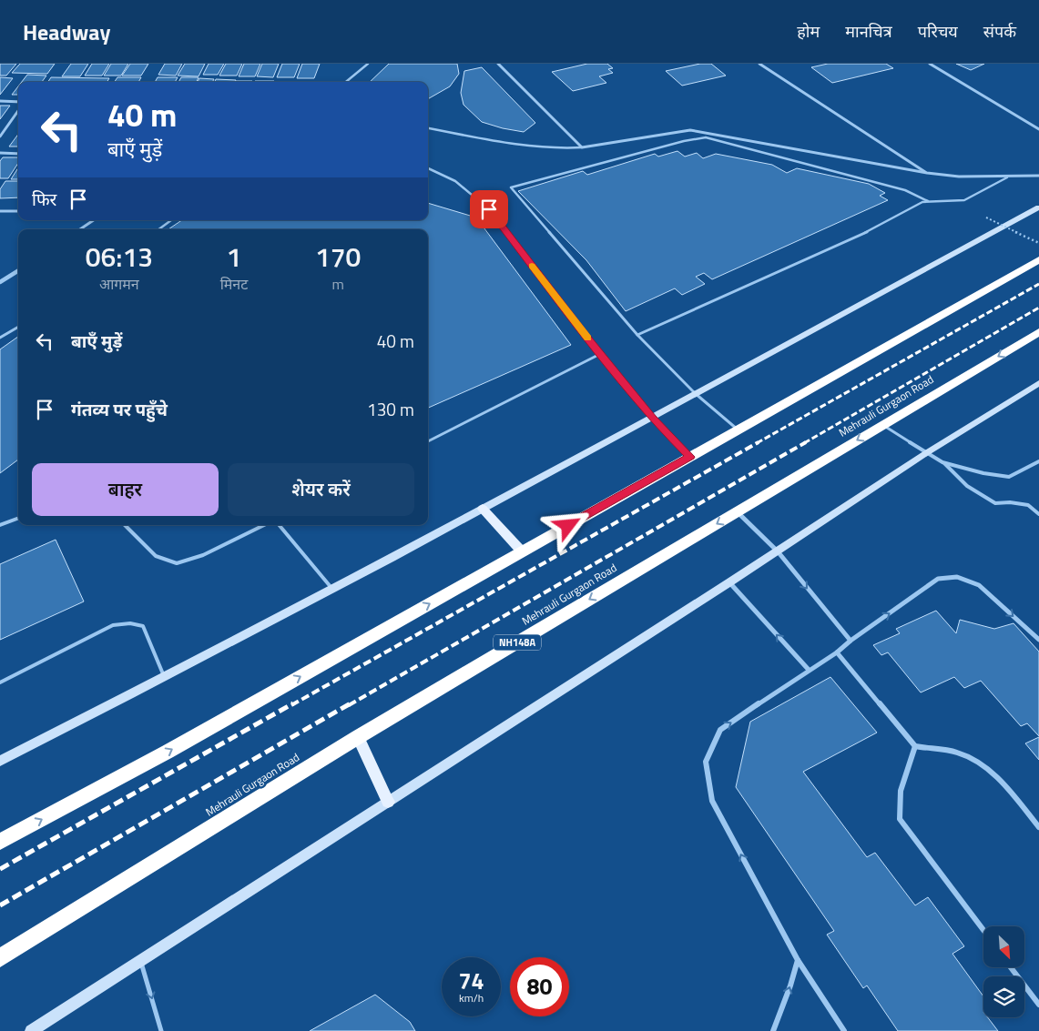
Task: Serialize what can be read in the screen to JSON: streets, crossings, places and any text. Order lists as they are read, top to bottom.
{
  "streets": {
    "highway": ["Mehrauli Gurgaon Road", "NH148A"]
  },
  "north": "bottom right",
  "page": {
    "header": "Headway",
    "nav": [
      "होम",
      "मानचित्र",
      "परिचय",
      "संपर्क"
    ],
    "turn": ["40 m", "बाएँ मुड़ें"],
    "then": "फिर",
    "eta": [
      "06:13",
      "आगमन",
      "1",
      "मिनट",
      "170",
      "m"
    ],
    "list": [
      {
        "name": "बाएँ मुड़ें",
        "value": "40 m"
      },
      {
        "name": "गंतव्य पर पहुँचे",
        "value": "130 m"
      }
    ],
    "buttons": ["बाहर", "शेयर करें"],
    "speed": "74 km/h",
    "limit": "80"
  }
}
